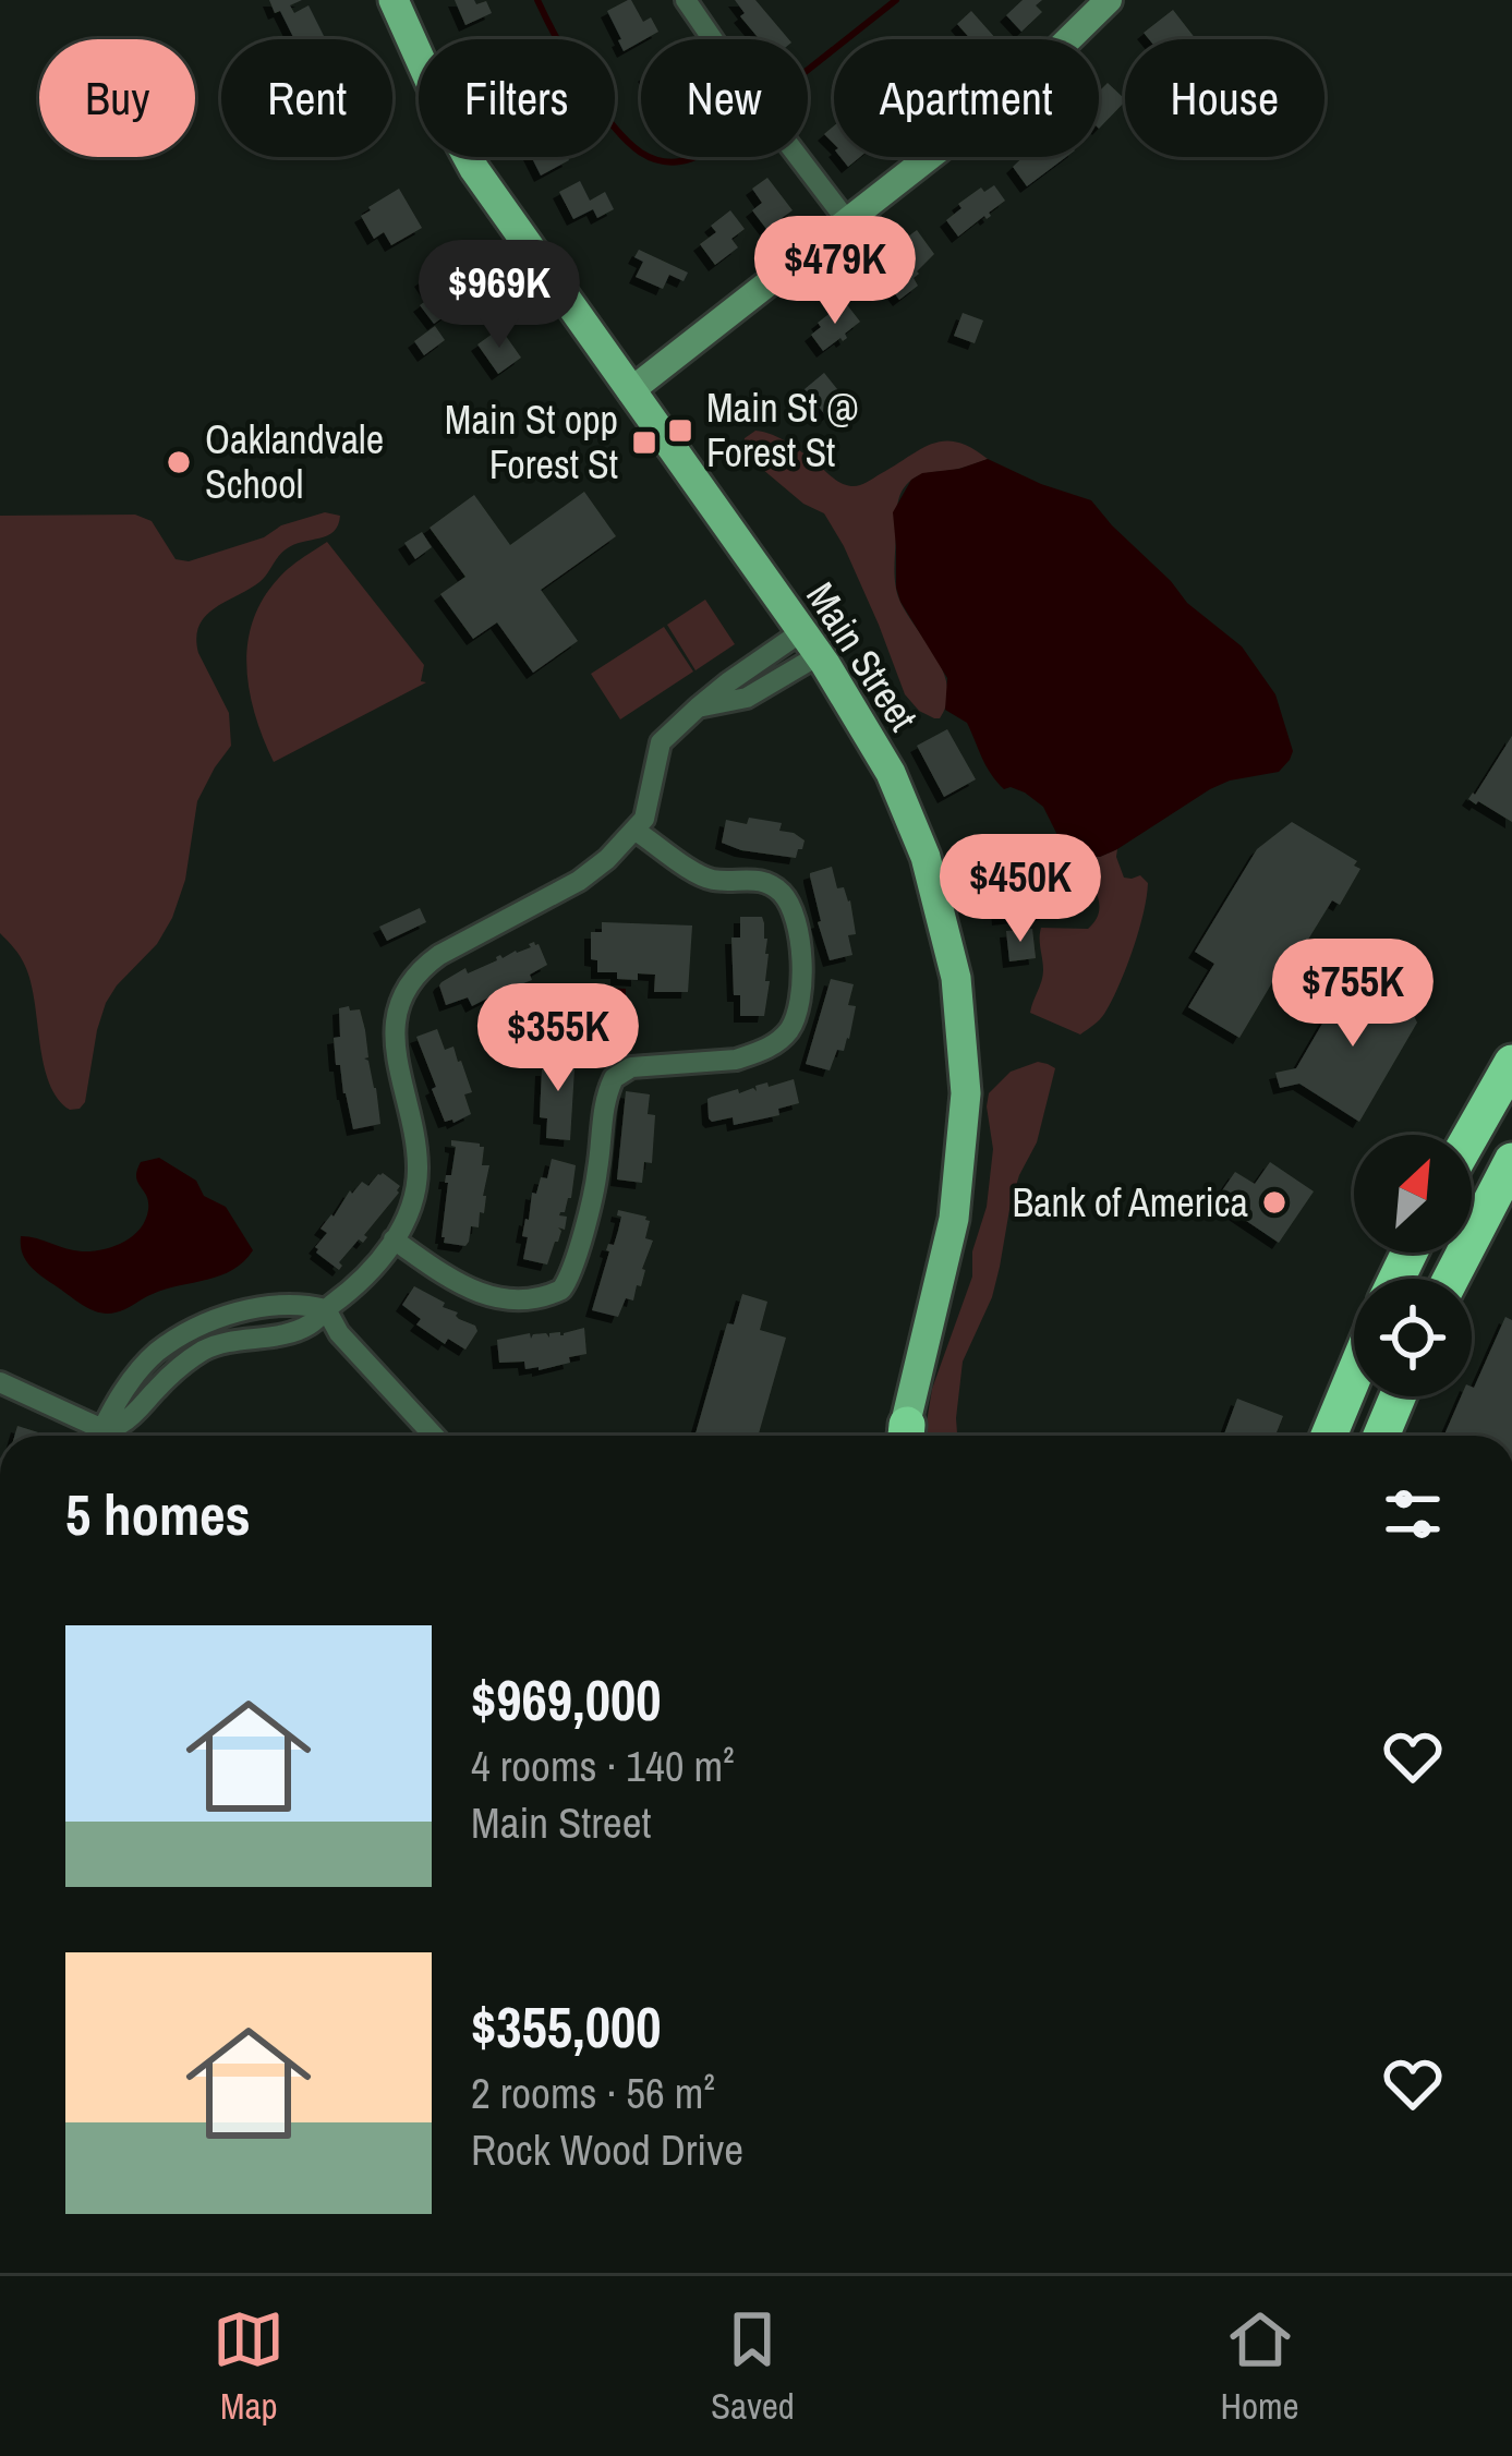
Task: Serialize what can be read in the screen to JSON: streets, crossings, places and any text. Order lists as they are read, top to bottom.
{
  "streets": {
    "main road": ["Main Street"]
  },
  "places": {
    "transit": ["Main St @ Forest St", "Main St opp Forest St"],
    "other": ["Oaklandvale School", "Bank of America"]
  },
  "north": "top right",
  "page": {
    "chip": [
      "Buy",
      "Rent",
      "Filters",
      "New",
      "Apartment",
      "House"
    ],
    "price": [
      "$479K",
      "$969K",
      "$450K",
      "$755K",
      "$355K"
    ],
    "heading": "5 homes",
    "list": [
      {
        "name": "$969,000",
        "note": "4 rooms · 140 m² · Main Street"
      },
      {
        "name": "$355,000",
        "note": "2 rooms · 56 m² · Rock Wood Drive"
      }
    ],
    "tabs": ["Map", "Saved", "Home"]
  }
}
